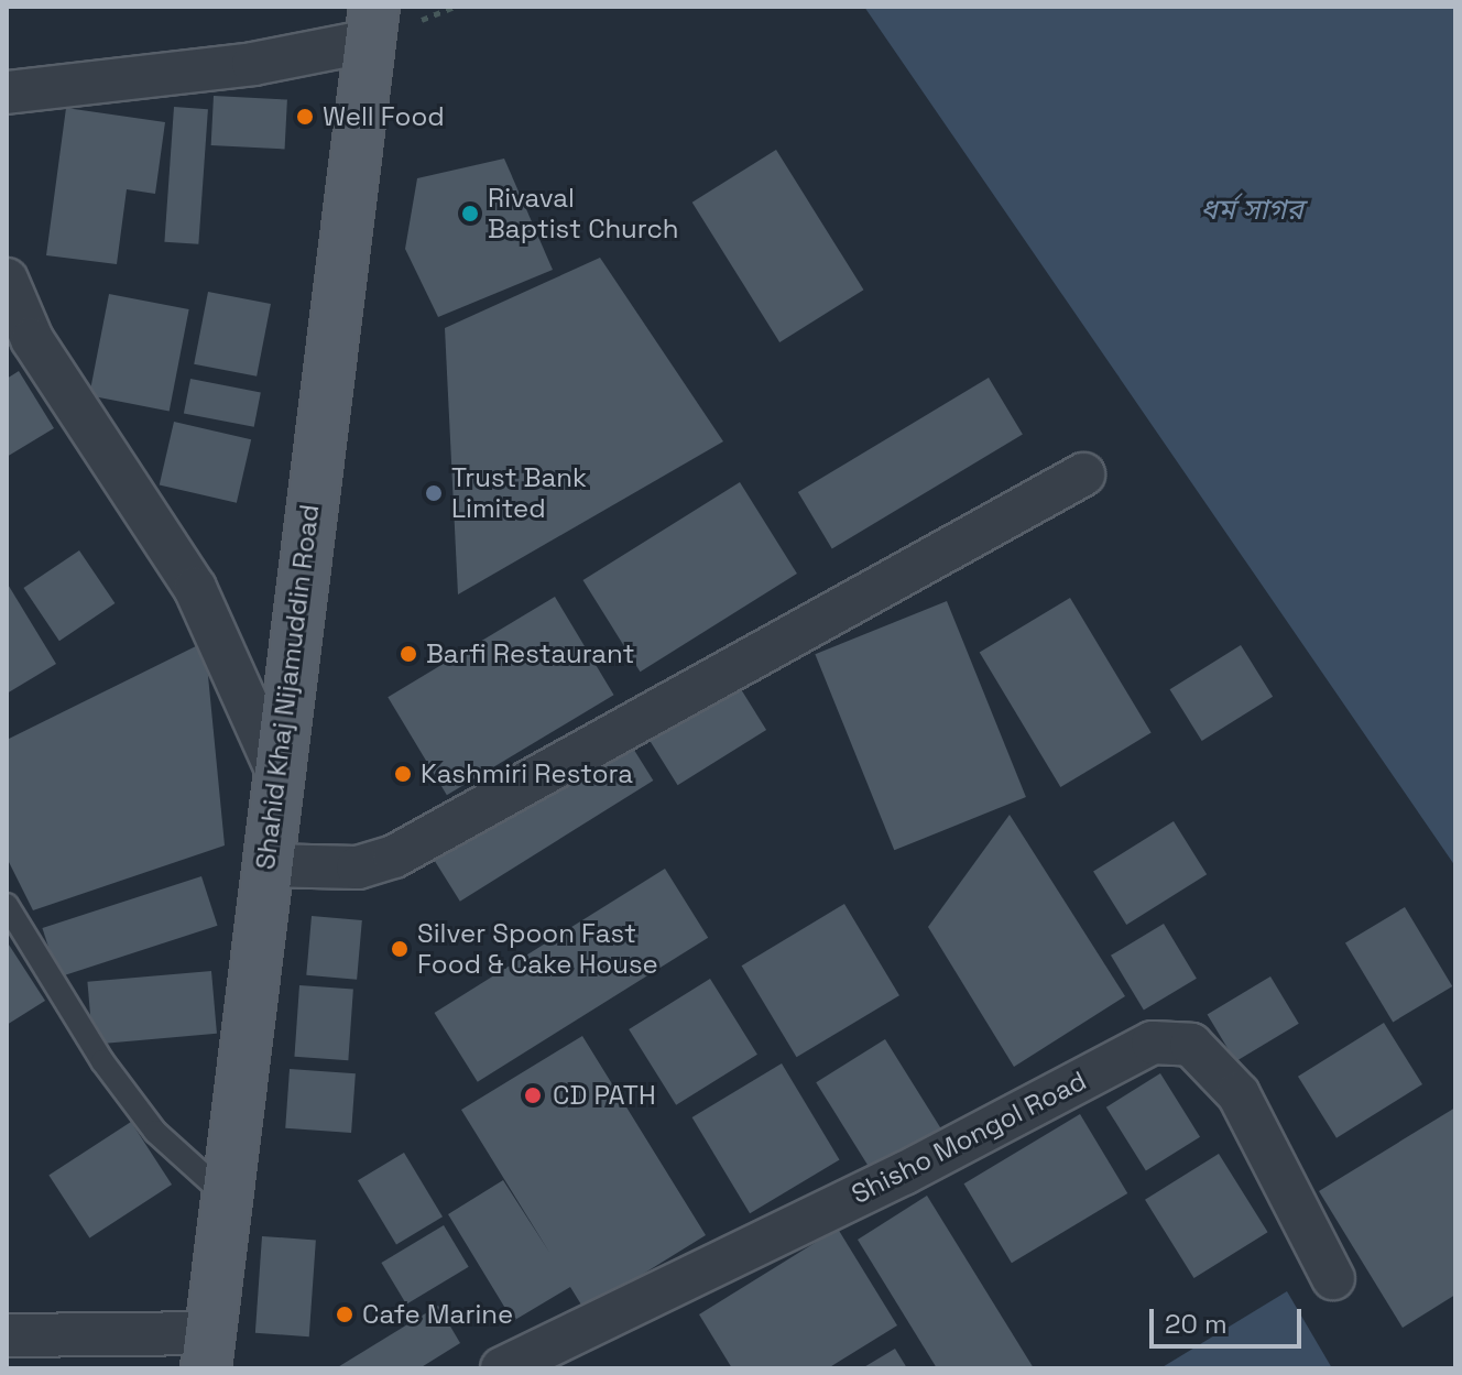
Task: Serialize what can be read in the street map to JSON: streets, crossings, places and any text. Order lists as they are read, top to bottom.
{
  "streets": {
    "main road": ["Shahid Khaj Nijamuddin Road"],
    "street": ["Shisho Mongol Road"]
  },
  "water": ["ধর্ম সাগর"],
  "places": [
    "Well Food",
    "Rivaval Baptist Church",
    "Trust Bank Limited",
    "Barfi Restaurant",
    "Kashmiri Restora",
    "Silver Spoon Fast Food & Cake House",
    "CD PATH",
    "Cafe Marine"
  ],
  "scale_bar": "20 m"
}
